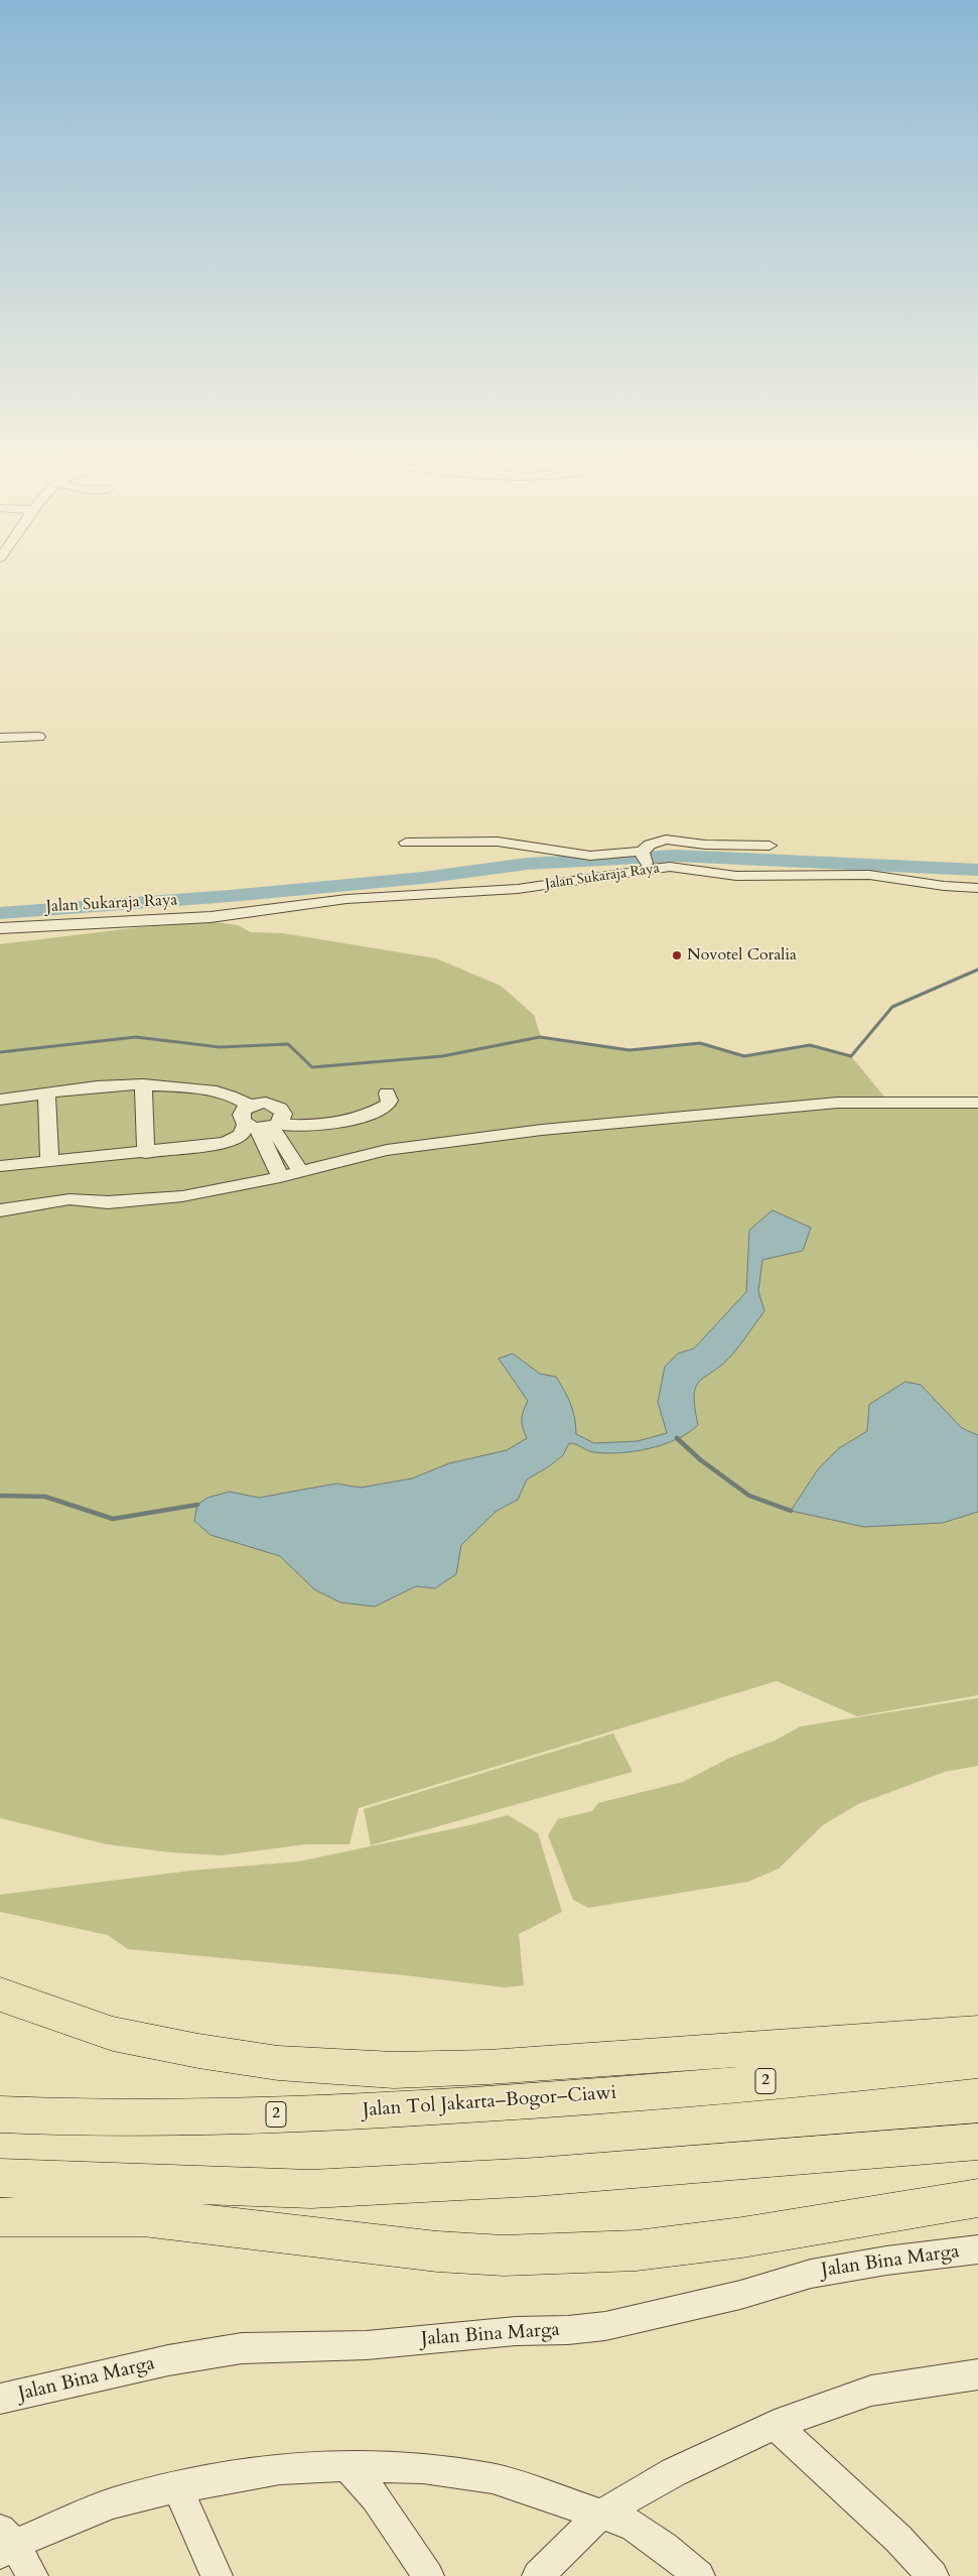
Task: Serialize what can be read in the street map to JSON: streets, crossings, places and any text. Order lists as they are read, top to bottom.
{
  "streets": {
    "highway": ["2", "Jalan Tol Jakarta–Bogor–Ciawi"],
    "street": ["Jalan Sukaraja Raya", "Jalan Bina Marga"]
  },
  "places": ["Novotel Coralia"]
}
